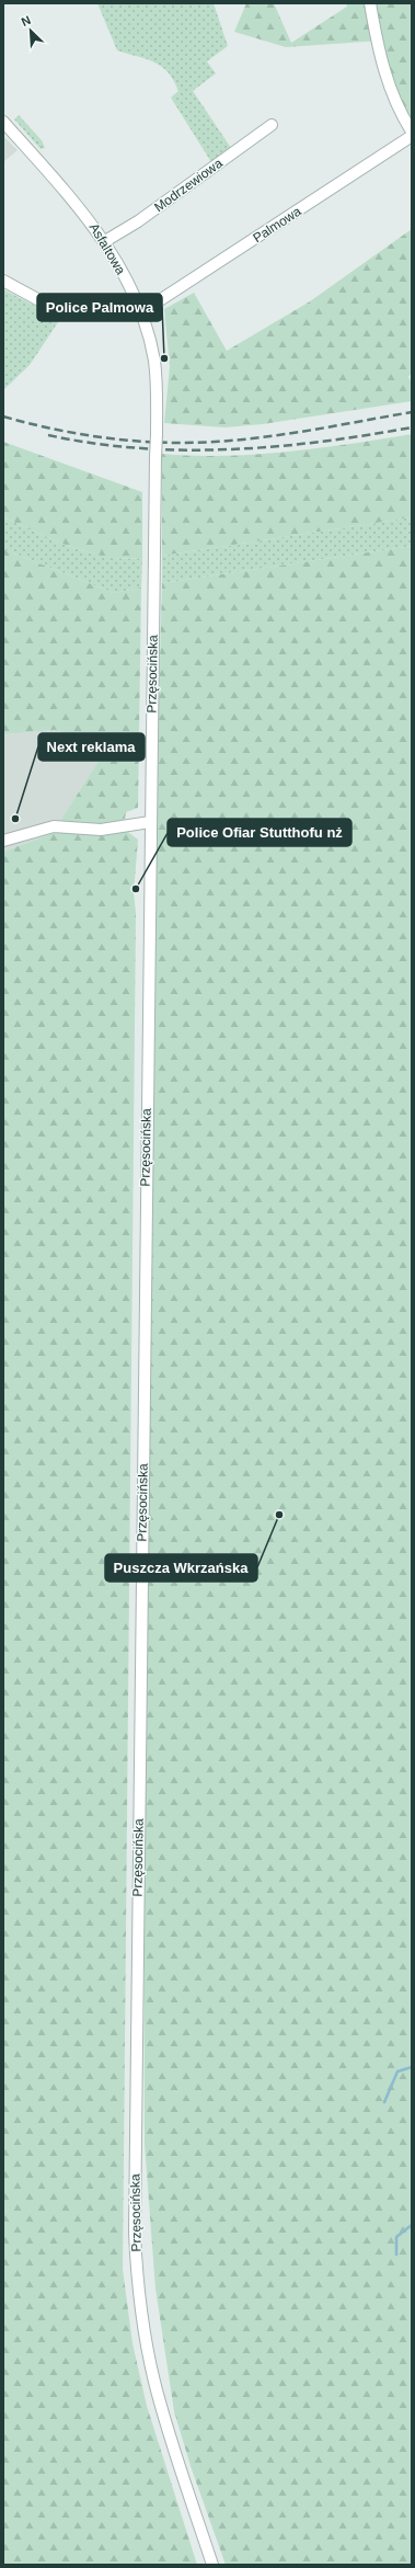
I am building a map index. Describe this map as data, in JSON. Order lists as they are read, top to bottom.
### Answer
{
  "streets": {
    "street": [
      "Modrzewiowa",
      "Palmowa",
      "Asfaltowa",
      "Przęsocińska"
    ]
  },
  "crossings": [
    ["Modrzewiowa", "Asfaltowa"],
    ["Palmowa", "Asfaltowa"],
    ["Asfaltowa", "Przęsocińska"]
  ],
  "places": [
    "Police Palmowa",
    "Next reklama",
    "Police Ofiar Stutthofu nż",
    "Puszcza Wkrzańska"
  ],
  "north": "top left"
}
